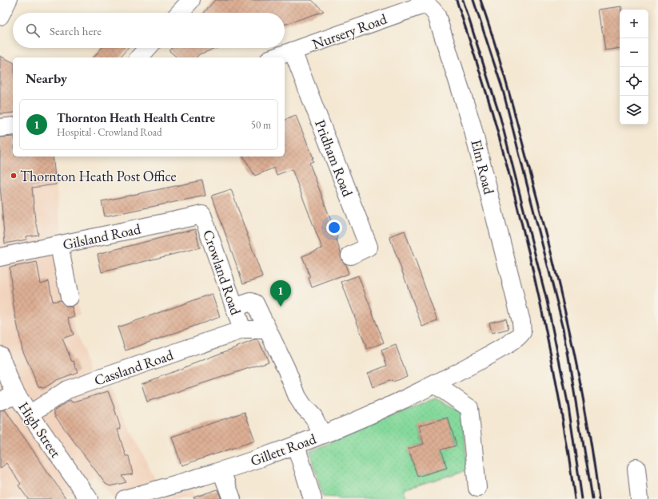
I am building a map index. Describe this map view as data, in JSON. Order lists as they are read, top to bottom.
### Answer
{
  "streets": {
    "street": [
      "Nursery Road",
      "Pridham Road",
      "Elm Road",
      "Gilsland Road",
      "Crowland Road",
      "Cassland Road",
      "High Street",
      "Gillett Road"
    ]
  },
  "crossings": [
    ["Nursery Road", "Pridham Road"],
    ["Nursery Road", "Elm Road"],
    ["Elm Road", "Gillett Road"],
    ["Gilsland Road", "Crowland Road"],
    ["Crowland Road", "Cassland Road"],
    ["Cassland Road", "High Street"]
  ],
  "places": ["Thornton Heath Post Office"],
  "page": {
    "map_buttons": ["+", "−"],
    "search": "Search here",
    "heading": "Nearby",
    "list": [
      {
        "mark": "1",
        "name": "Thornton Heath Health Centre",
        "note": "Hospital · Crowland Road",
        "value": "50 m"
      }
    ],
    "pins": "1"
  }
}
